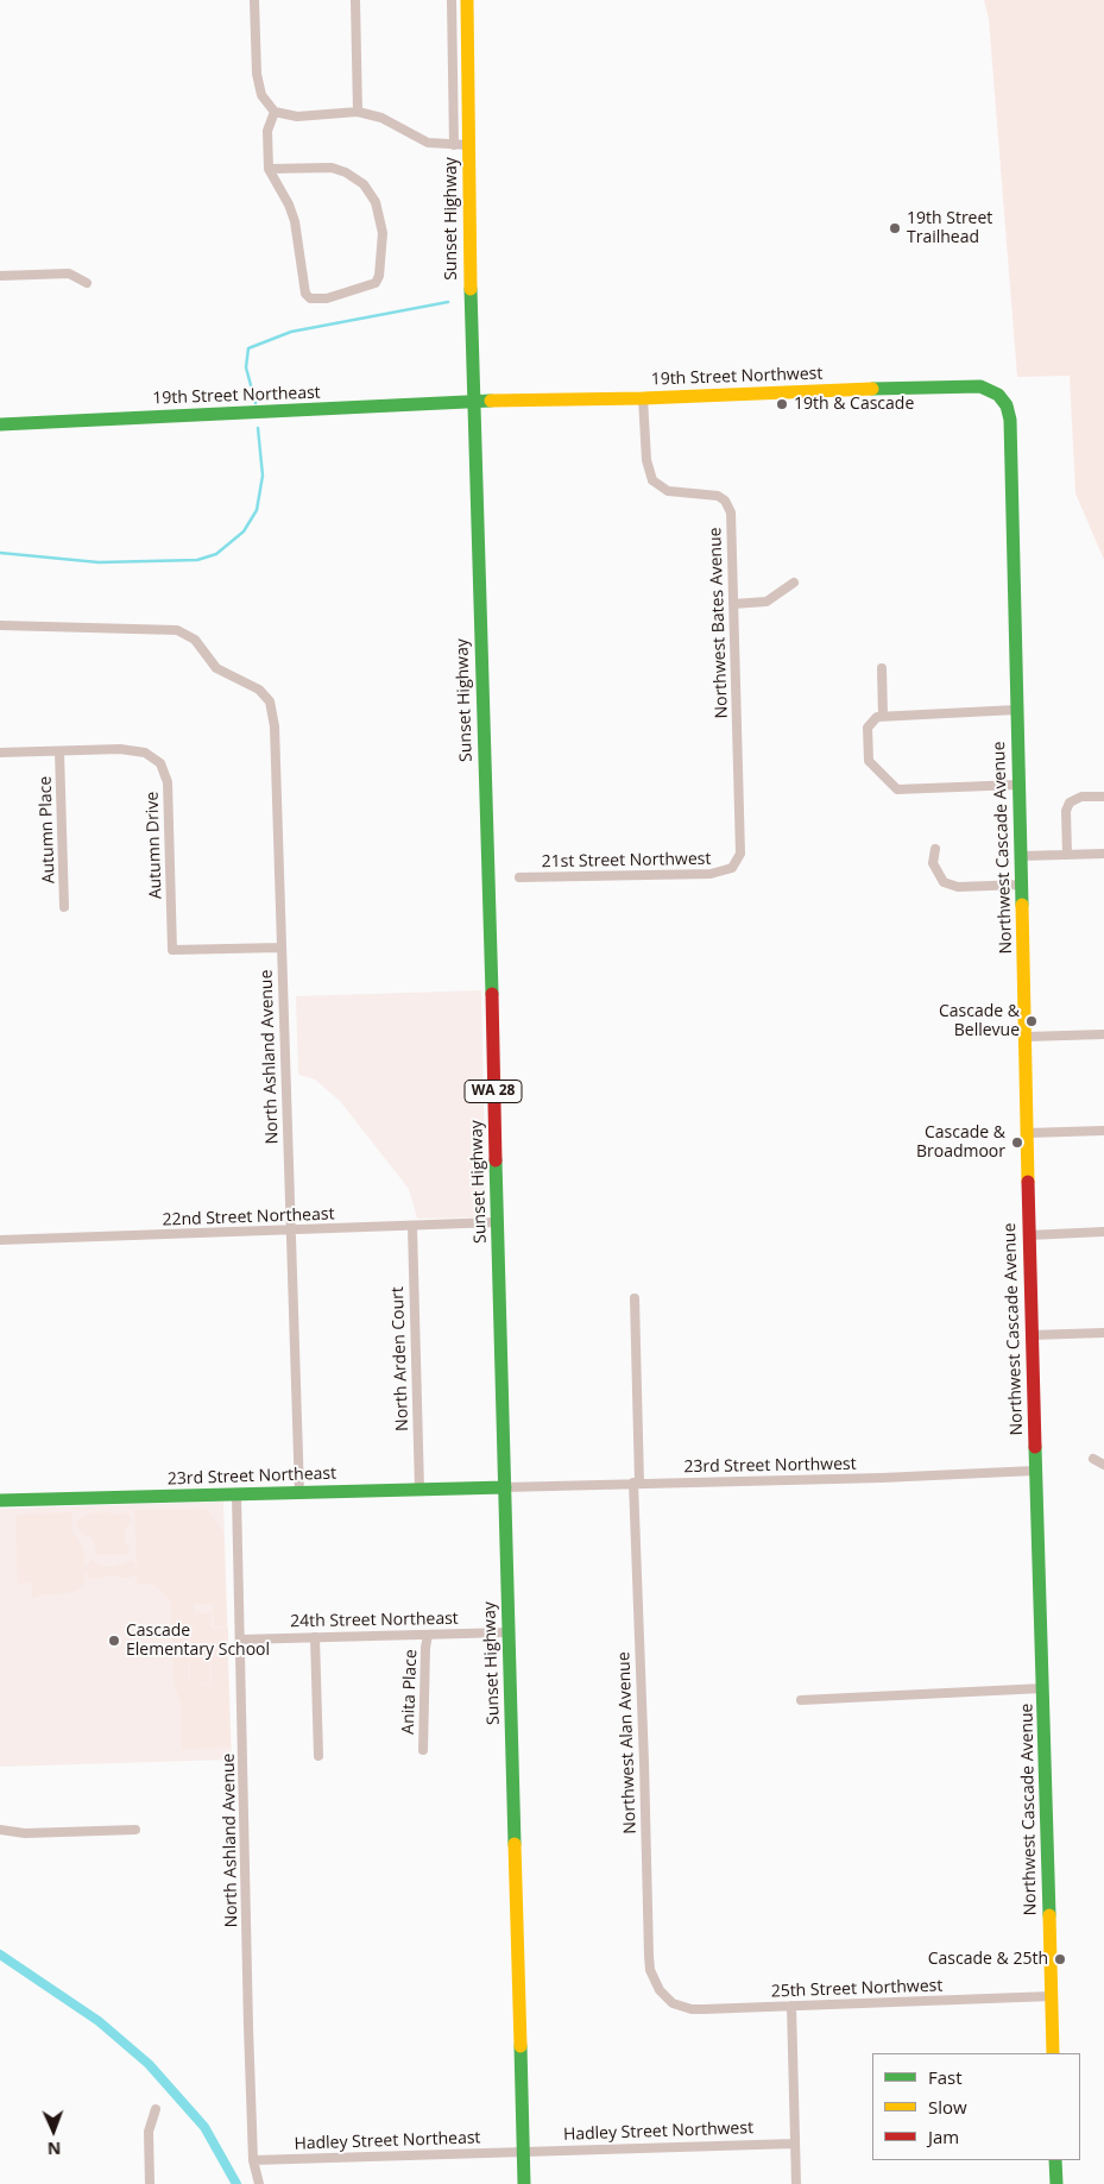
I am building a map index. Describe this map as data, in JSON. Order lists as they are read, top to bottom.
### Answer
{
  "streets": {
    "main road": [
      "Sunset Highway",
      "19th Street Northwest",
      "19th Street Northeast",
      "Northwest Cascade Avenue",
      "WA 28",
      "23rd Street Northeast"
    ],
    "street": [
      "Northwest Bates Avenue",
      "Autumn Place",
      "Autumn Drive",
      "21st Street Northwest",
      "North Ashland Avenue",
      "22nd Street Northeast",
      "North Arden Court",
      "23rd Street Northwest",
      "24th Street Northeast",
      "Anita Place",
      "Northwest Alan Avenue",
      "25th Street Northwest",
      "Hadley Street Northwest",
      "Hadley Street Northeast"
    ]
  },
  "crossings": [
    ["Sunset Highway", "19th Street Northwest"],
    ["Sunset Highway", "19th Street Northeast"],
    ["Sunset Highway", "22nd Street Northeast"],
    ["Sunset Highway", "23rd Street Northwest"],
    ["Sunset Highway", "23rd Street Northeast"],
    ["Sunset Highway", "24th Street Northeast"],
    ["Sunset Highway", "Hadley Street Northwest"],
    ["Sunset Highway", "Hadley Street Northeast"],
    ["19th Street Northwest", "19th Street Northeast"],
    ["19th Street Northwest", "Northwest Bates Avenue"],
    ["19th Street Northwest", "Northwest Cascade Avenue"],
    ["Northwest Bates Avenue", "21st Street Northwest"],
    ["Autumn Place", "Autumn Drive"],
    ["Autumn Drive", "North Ashland Avenue"],
    ["Northwest Cascade Avenue", "23rd Street Northwest"],
    ["Northwest Cascade Avenue", "25th Street Northwest"],
    ["North Ashland Avenue", "22nd Street Northeast"],
    ["North Ashland Avenue", "23rd Street Northeast"],
    ["North Ashland Avenue", "24th Street Northeast"],
    ["North Ashland Avenue", "Hadley Street Northeast"],
    ["22nd Street Northeast", "North Arden Court"],
    ["North Arden Court", "23rd Street Northeast"],
    ["23rd Street Northwest", "23rd Street Northeast"],
    ["23rd Street Northwest", "Northwest Alan Avenue"],
    ["24th Street Northeast", "Anita Place"],
    ["Northwest Alan Avenue", "25th Street Northwest"],
    ["Hadley Street Northwest", "Hadley Street Northeast"]
  ],
  "places": [
    "19th Street Trailhead",
    "19th & Cascade",
    "Cascade & Bellevue",
    "Cascade & Broadmoor",
    "Cascade Elementary School",
    "Cascade & 25th"
  ],
  "legend": ["Fast", "Slow", "Jam"],
  "north": "bottom"
}
